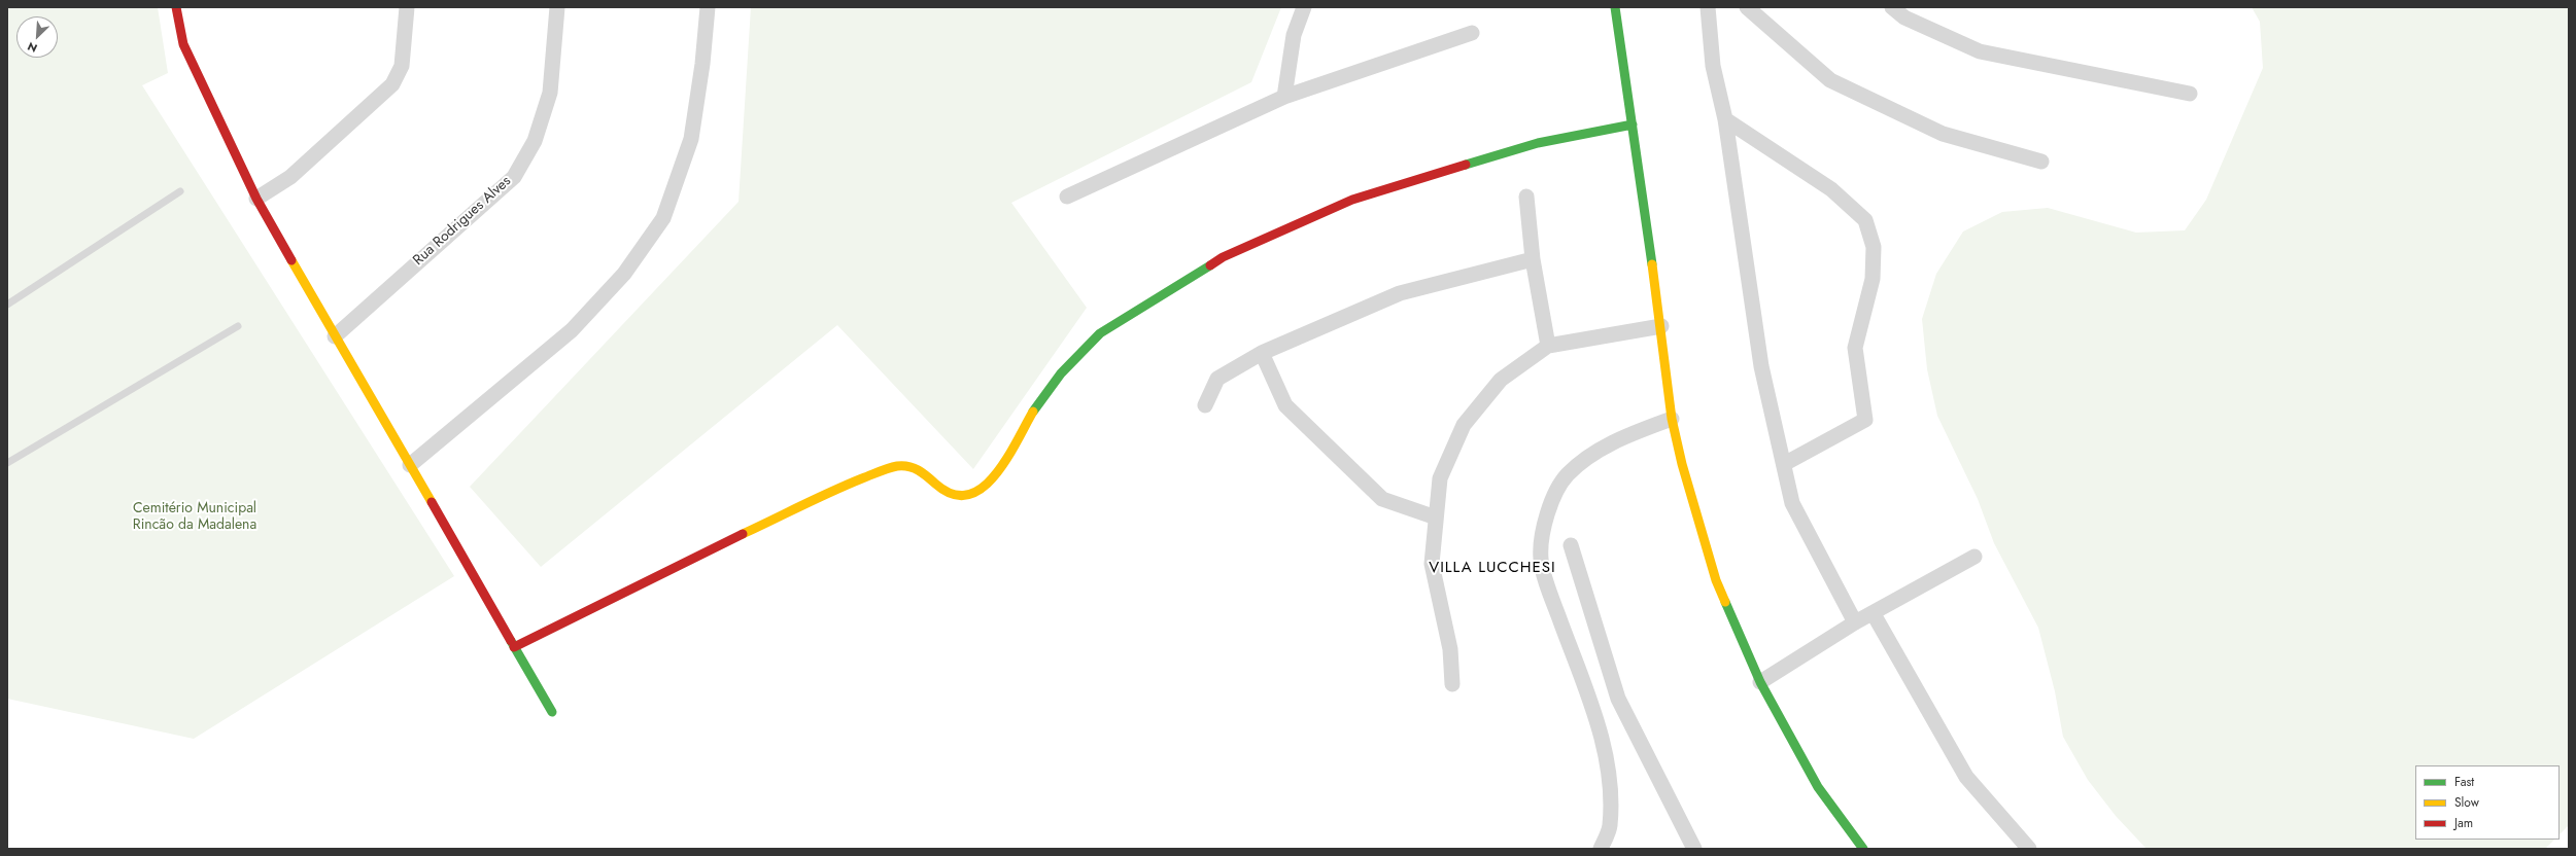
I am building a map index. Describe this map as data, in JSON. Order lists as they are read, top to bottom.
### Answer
{
  "streets": {
    "street": ["Rua Rodrigues Alves"]
  },
  "districts": ["VILLA LUCCHESI"],
  "parks": ["Cemitério Municipal Rincão da Madalena"],
  "legend": ["Fast", "Slow", "Jam"],
  "north": "bottom left"
}
